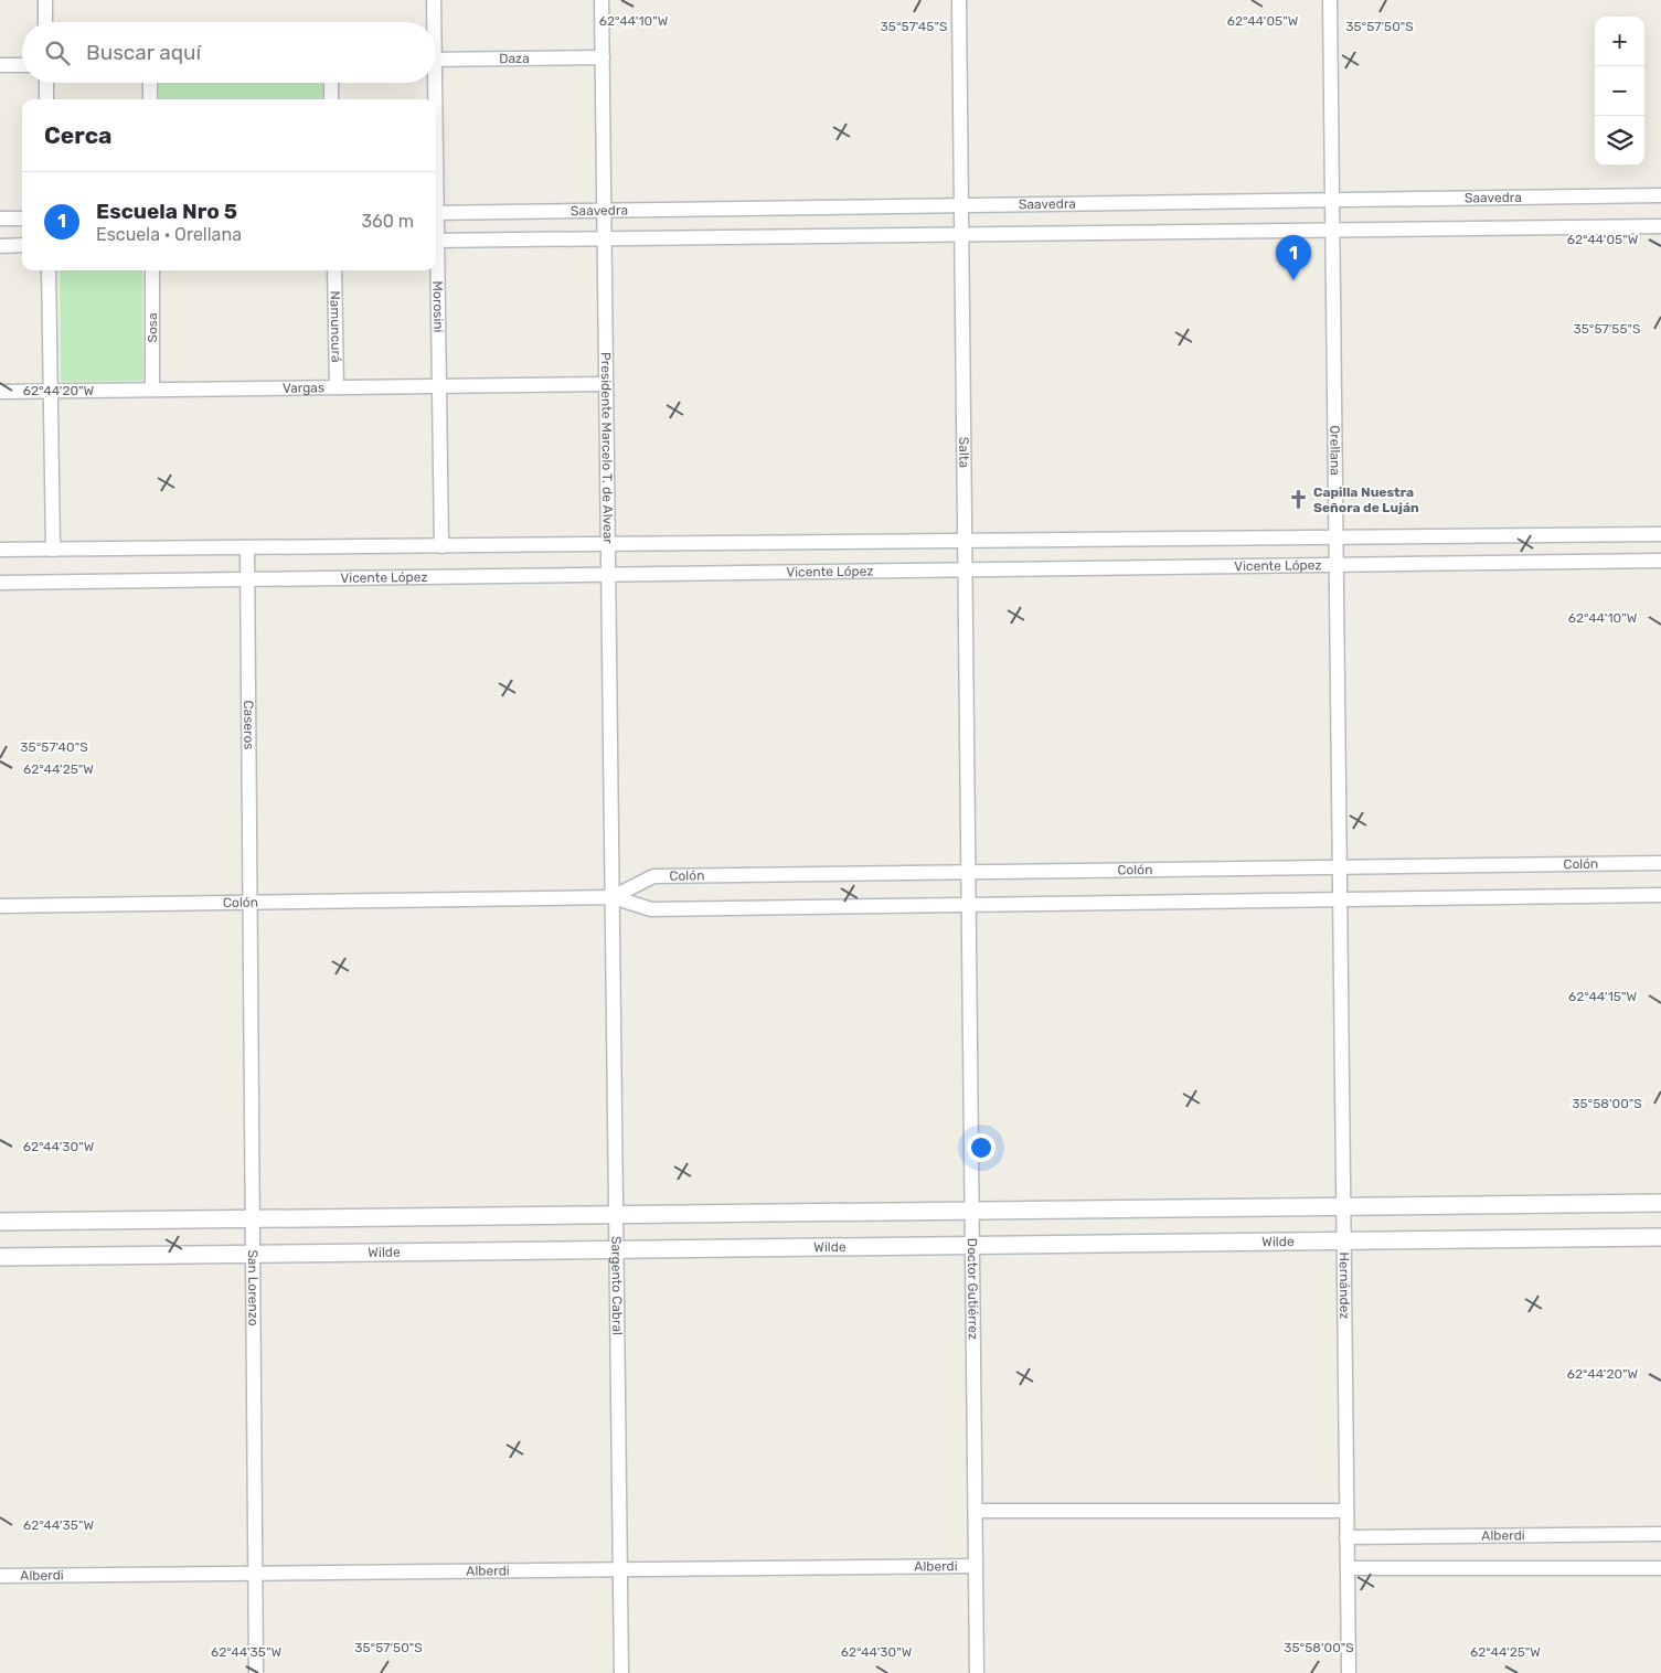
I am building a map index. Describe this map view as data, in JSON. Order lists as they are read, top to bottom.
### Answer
{
  "streets": {
    "street": [
      "Daza",
      "Saavedra",
      "Morosini",
      "Namuncurá",
      "Sosa",
      "Vargas",
      "Presidente Marcelo T. de Alvear",
      "Orellana",
      "Salta",
      "Vicente López",
      "Caseros",
      "Colón",
      "Wilde",
      "Sargento Cabral",
      "Hernández",
      "San Lorenzo",
      "Doctor Gutiérrez",
      "Alberdi"
    ]
  },
  "crossings": [
    ["Daza", "Presidente Marcelo T. de Alvear"],
    ["Saavedra", "Presidente Marcelo T. de Alvear"],
    ["Saavedra", "Orellana"],
    ["Saavedra", "Salta"],
    ["Morosini", "Vargas"],
    ["Morosini", "Vicente López"],
    ["Namuncurá", "Vargas"],
    ["Sosa", "Vargas"],
    ["Vargas", "Presidente Marcelo T. de Alvear"],
    ["Presidente Marcelo T. de Alvear", "Vicente López"],
    ["Presidente Marcelo T. de Alvear", "Colón"],
    ["Presidente Marcelo T. de Alvear", "Sargento Cabral"],
    ["Orellana", "Vicente López"],
    ["Orellana", "Colón"],
    ["Orellana", "Hernández"],
    ["Salta", "Vicente López"],
    ["Salta", "Colón"],
    ["Salta", "Doctor Gutiérrez"],
    ["Vicente López", "Caseros"],
    ["Caseros", "Colón"],
    ["Caseros", "San Lorenzo"],
    ["Colón", "Sargento Cabral"],
    ["Colón", "Hernández"],
    ["Colón", "San Lorenzo"],
    ["Colón", "Doctor Gutiérrez"],
    ["Wilde", "Sargento Cabral"],
    ["Wilde", "Hernández"],
    ["Wilde", "San Lorenzo"],
    ["Wilde", "Doctor Gutiérrez"],
    ["Sargento Cabral", "Alberdi"],
    ["Hernández", "Alberdi"],
    ["San Lorenzo", "Alberdi"],
    ["Doctor Gutiérrez", "Alberdi"]
  ],
  "places": {
    "church": ["Capilla Nuestra Señora de Luján"]
  },
  "page": {
    "map_buttons": ["+", "−"],
    "search": "Buscar aquí",
    "heading": "Cerca",
    "list": [
      {
        "mark": "1",
        "name": "Escuela Nro 5",
        "note": "Escuela · Orellana",
        "value": "360 m"
      }
    ],
    "pins": "1"
  },
  "coordinates": [
    "62°44'05\"W",
    "62°44'10\"W",
    "35°57'45\"S",
    "35°57'50\"S",
    "35°57'55\"S",
    "62°44'20\"W",
    "35°57'40\"S",
    "62°44'25\"W",
    "62°44'15\"W",
    "35°58'00\"S",
    "62°44'30\"W",
    "62°44'35\"W"
  ]
}
